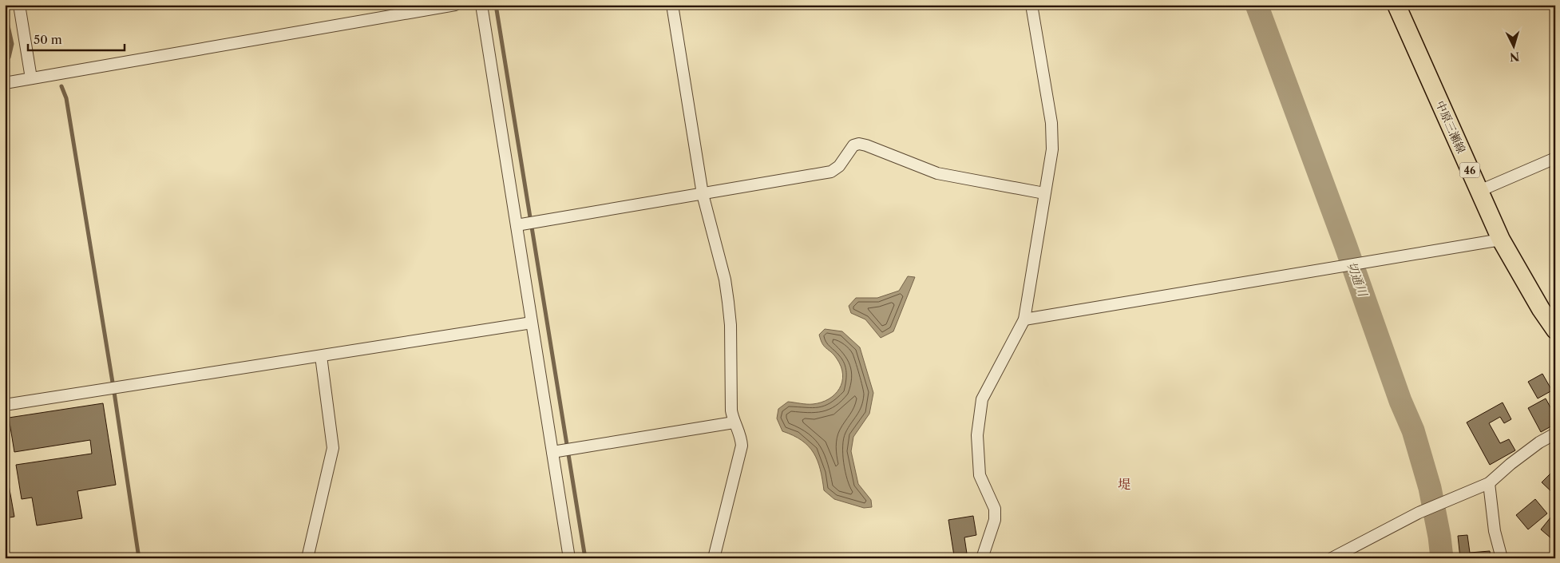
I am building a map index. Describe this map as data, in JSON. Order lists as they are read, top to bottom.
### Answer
{
  "streets": {
    "main road": ["中原三瀬線", "46"]
  },
  "districts": ["堤"],
  "water": ["切通川"],
  "scale_bar": "50 m",
  "north": "bottom"
}
